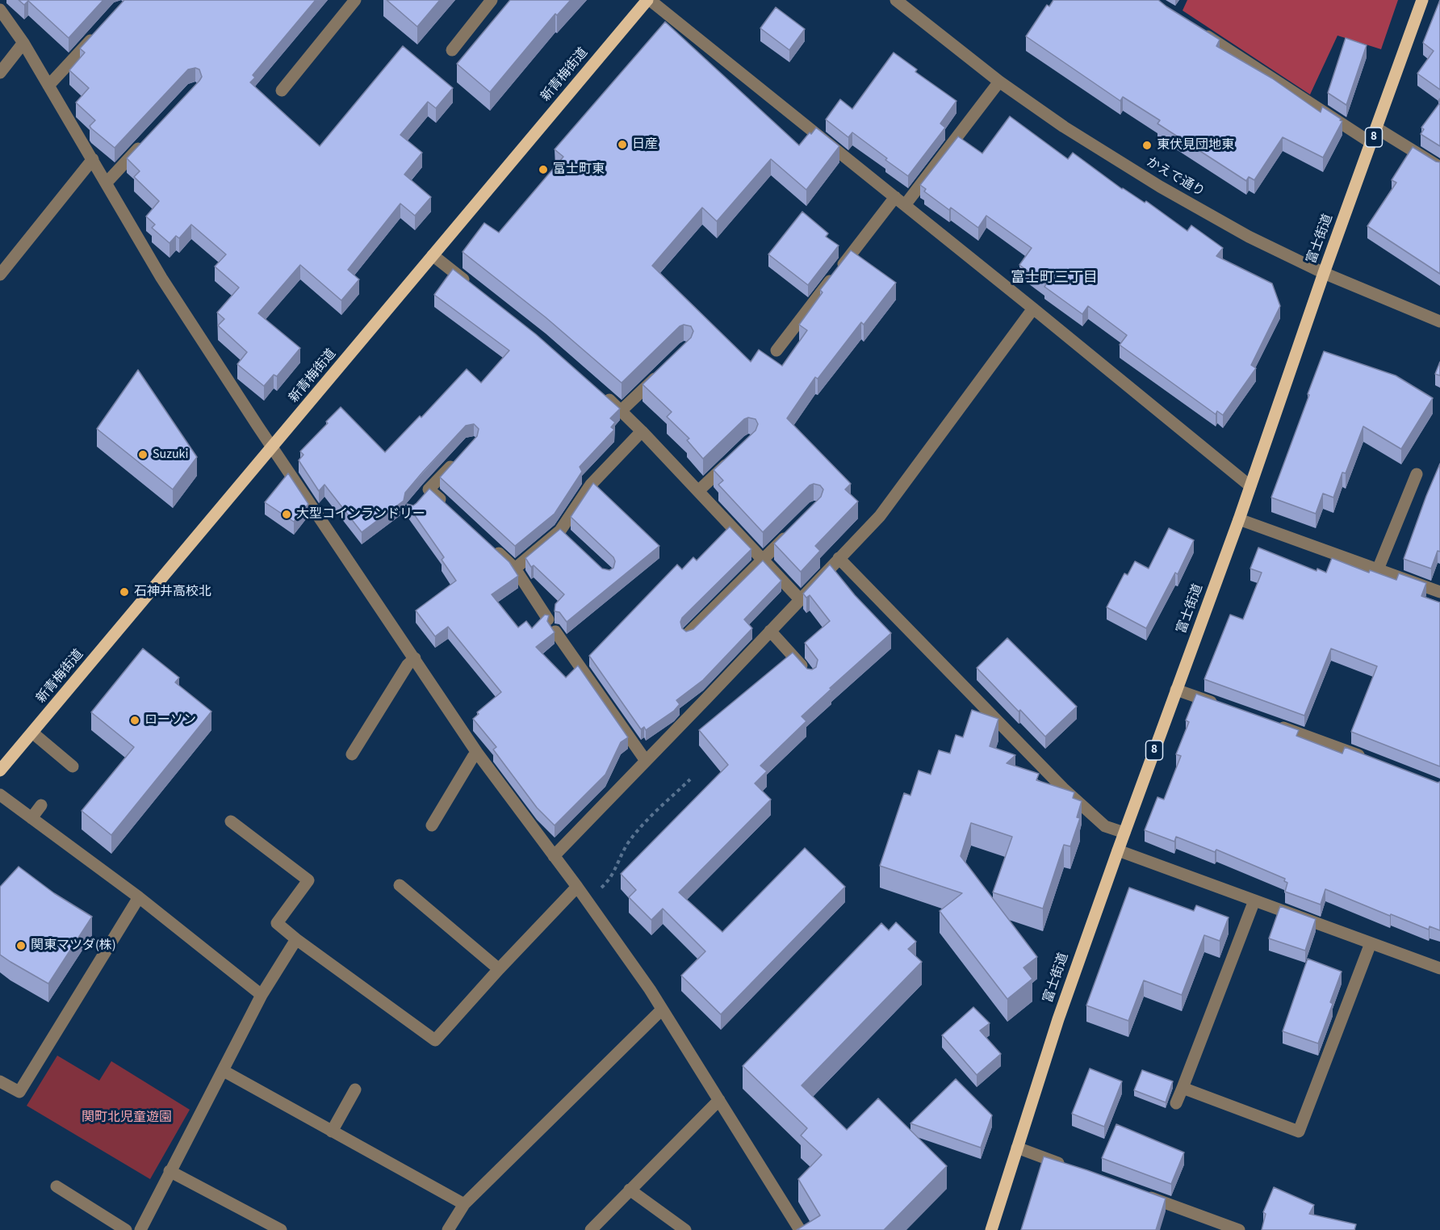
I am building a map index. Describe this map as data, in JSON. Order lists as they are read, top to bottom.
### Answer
{
  "streets": {
    "main road": ["新青梅街道", "8", "富士街道"],
    "street": ["かえで通り"]
  },
  "crossings": [
    ["かえで通り", "富士街道"]
  ],
  "districts": ["富士町三丁目"],
  "parks": ["関町北児童遊園"],
  "places": [
    "日産",
    "東伏見団地東",
    "富士町東",
    "Suzuki",
    "大型コインランドリー",
    "石神井高校北",
    "ローソン",
    "関東マツダ(株)"
  ]
}
